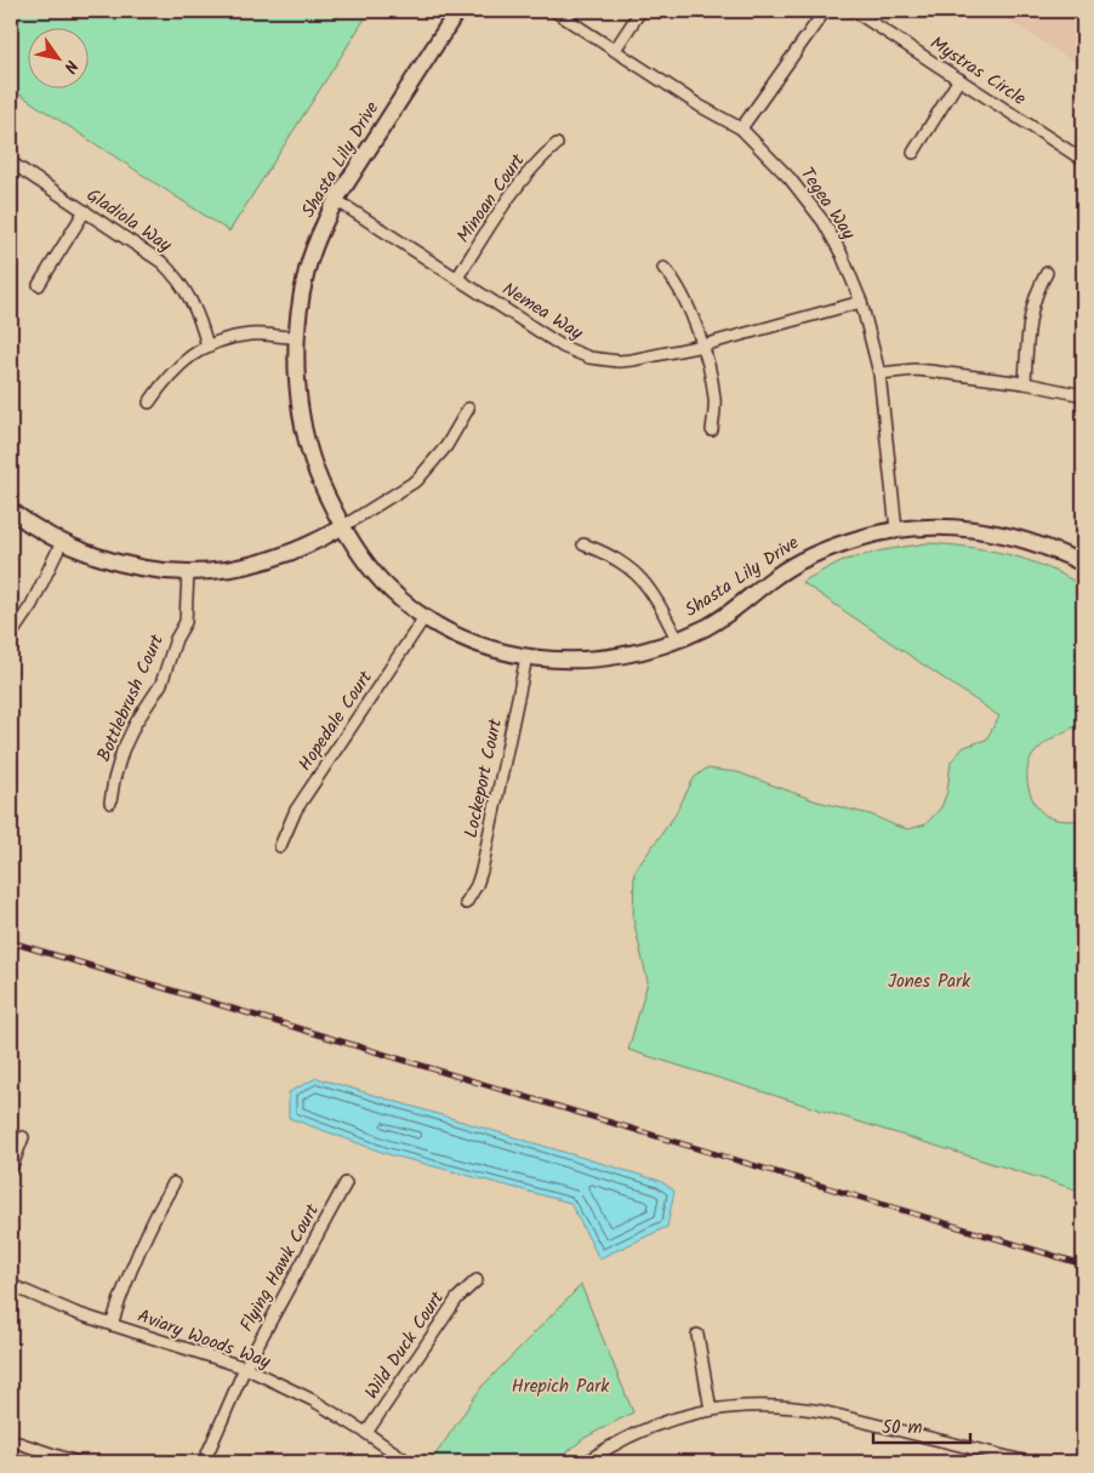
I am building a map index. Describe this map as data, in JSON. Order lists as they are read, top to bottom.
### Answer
{
  "streets": {
    "street": [
      "Mystras Circle",
      "Shasta Lily Drive",
      "Minoan Court",
      "Tegea Way",
      "Gladiola Way",
      "Nemea Way",
      "Bottlebrush Court",
      "Hopedale Court",
      "Lockeport Court",
      "Flying Hawk Court",
      "Aviary Woods Way",
      "Wild Duck Court"
    ]
  },
  "crossings": [
    ["Shasta Lily Drive", "Tegea Way"],
    ["Shasta Lily Drive", "Nemea Way"],
    ["Shasta Lily Drive", "Hopedale Court"],
    ["Shasta Lily Drive", "Lockeport Court"],
    ["Minoan Court", "Nemea Way"],
    ["Tegea Way", "Nemea Way"],
    ["Flying Hawk Court", "Aviary Woods Way"],
    ["Aviary Woods Way", "Wild Duck Court"]
  ],
  "parks": ["Jones Park", "Hrepich Park"],
  "scale_bar": "50 m",
  "north": "bottom right"
}
